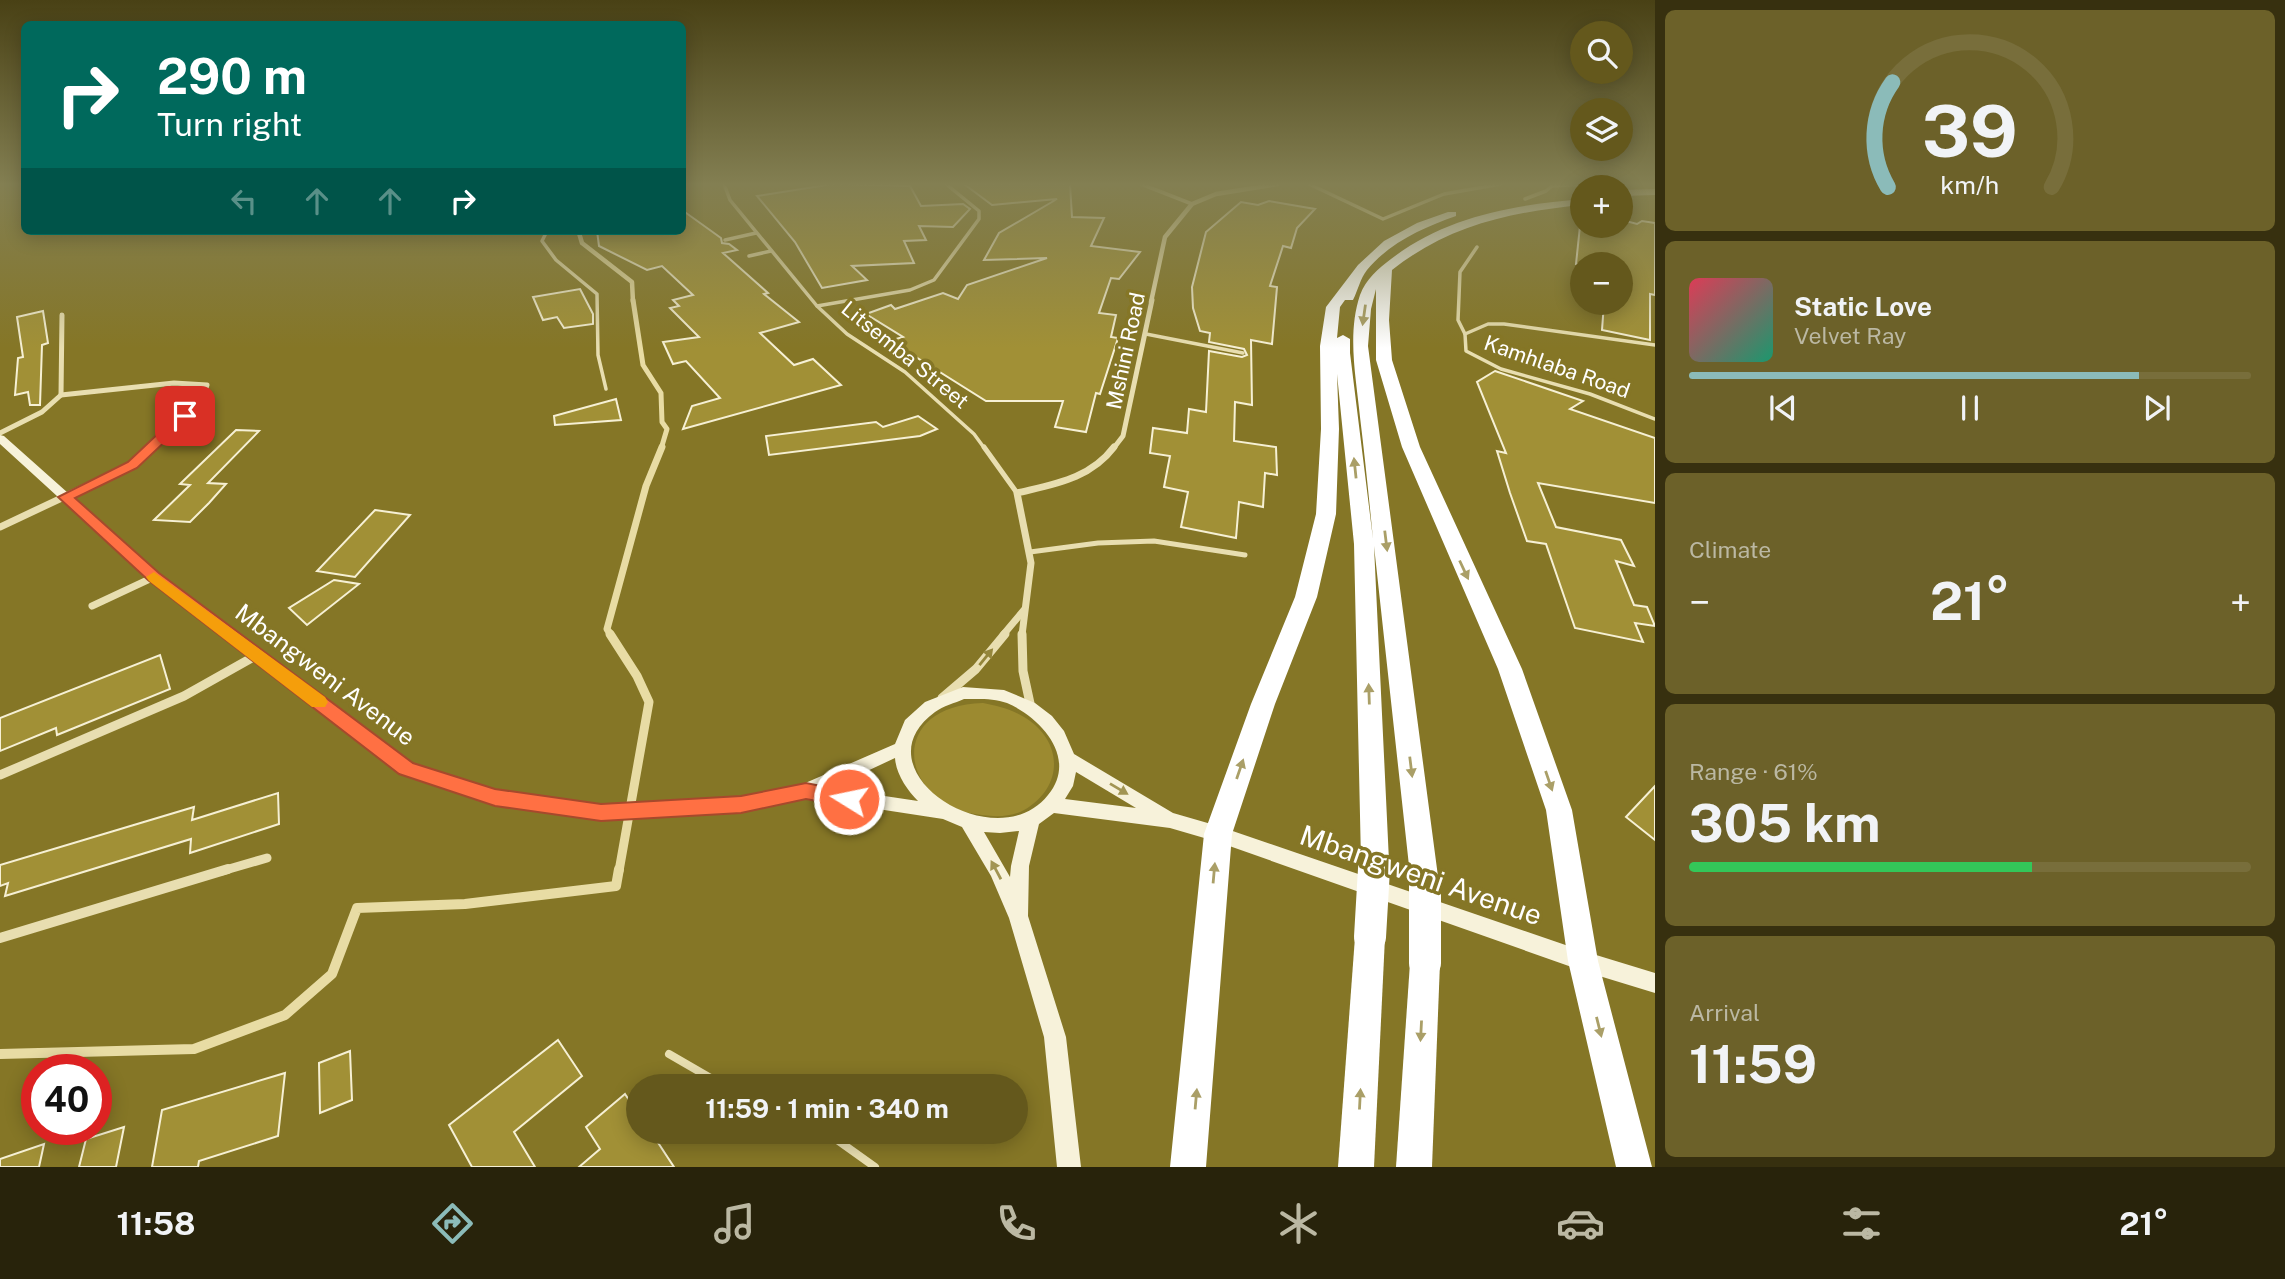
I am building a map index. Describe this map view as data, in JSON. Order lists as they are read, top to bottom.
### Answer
{
  "streets": {
    "street": ["Mshini Road", "Litsemba Street", "Mbangweni Avenue"],
    "lane": ["Kamhlaba Road"]
  },
  "crossings": [
    ["Mshini Road", "Litsemba Street"],
    ["Litsemba Street", "Mbangweni Avenue"]
  ],
  "page": {
    "map_buttons": ["+", "−"],
    "turn": ["290 m", "Turn right"],
    "song": ["Static Love", "Velvet Ray"],
    "tile": [
      "Climate",
      ["Range · 61%", "305 km"],
      ["Arrival", "11:59"]
    ],
    "heat": ["−", "21°", "+"],
    "limit": "40",
    "trip": "11:59 · 1 min · 340 m",
    "tabs": ["11:58", "21°"],
    "gauge": ["39", "km/h"]
  }
}
